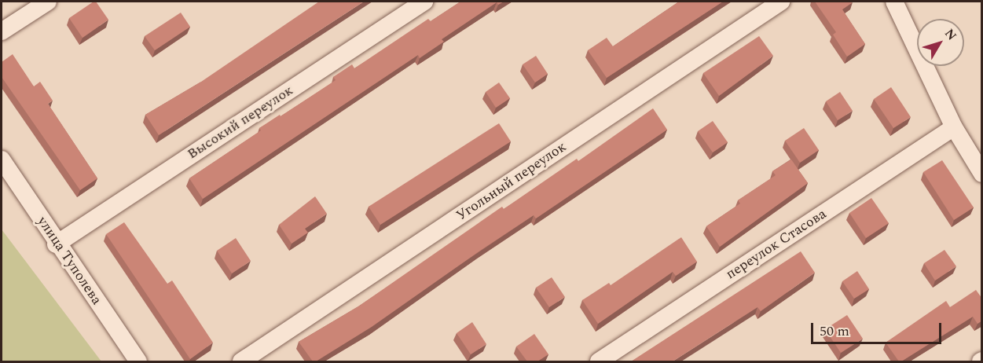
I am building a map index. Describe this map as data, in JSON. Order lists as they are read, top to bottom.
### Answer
{
  "streets": {
    "street": [
      "Высокий переулок",
      "Угольный переулок",
      "переулок Стасова",
      "улица Туполева"
    ]
  },
  "crossings": [
    ["Высокий переулок", "улица Туполева"]
  ],
  "scale_bar": "50 m",
  "north": "top right"
}
